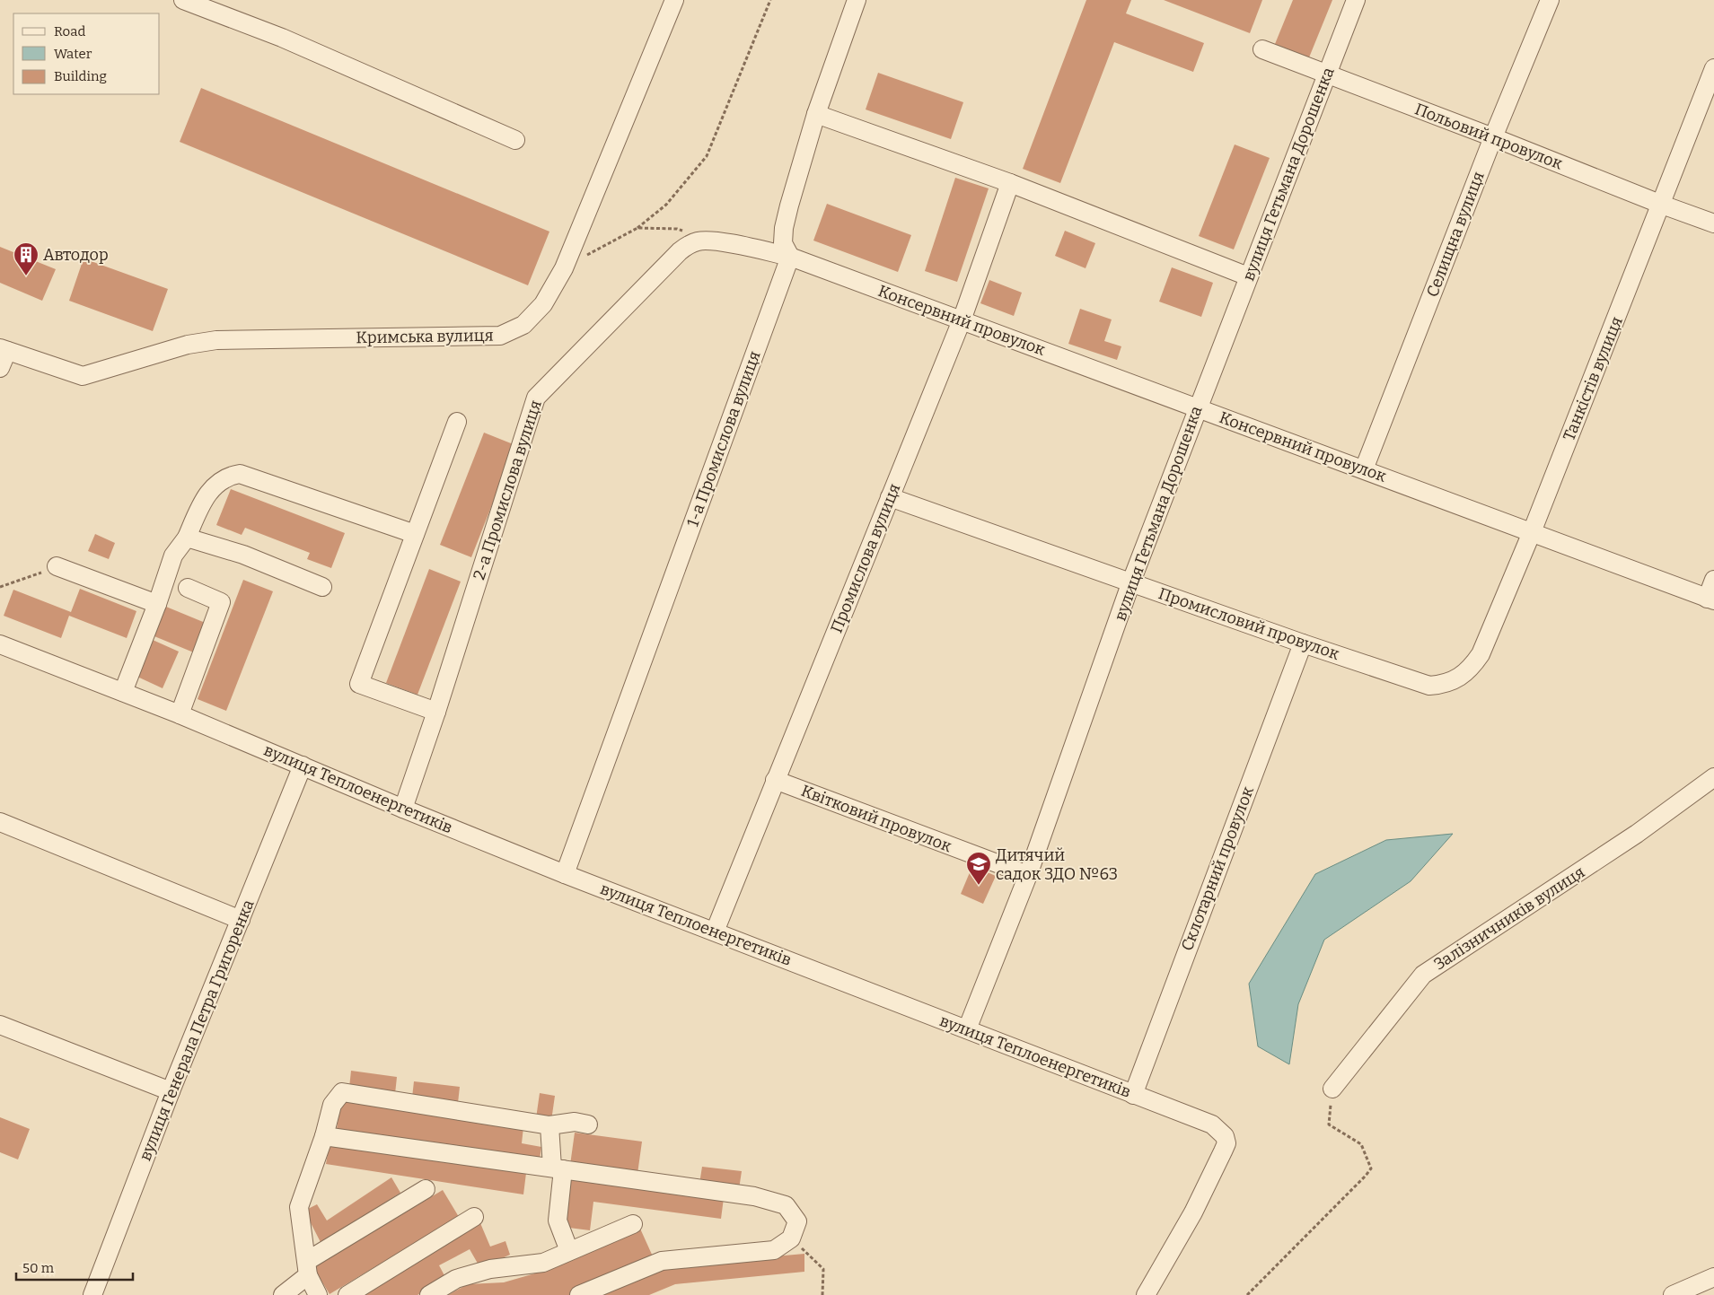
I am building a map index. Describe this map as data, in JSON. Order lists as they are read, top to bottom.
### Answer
{
  "streets": {
    "street": [
      "Польовий провулок",
      "вулиця Гетьмана Дорошенка",
      "Селищна вулиця",
      "Консервний провулок",
      "Кримська вулиця",
      "Танкістів вулиця",
      "1-а Промислова вулиця",
      "2-а Промислова вулиця",
      "Промислова вулиця",
      "Промисловий провулок",
      "вулиця Теплоенергетиків",
      "Квітковий провулок",
      "Склотарний провулок",
      "Залізничників вулиця",
      "вулиця Генерала Петра Григоренка"
    ]
  },
  "crossings": [
    ["Польовий провулок", "вулиця Гетьмана Дорошенка"],
    ["Польовий провулок", "Селищна вулиця"],
    ["Польовий провулок", "Танкістів вулиця"],
    ["вулиця Гетьмана Дорошенка", "Консервний провулок"],
    ["вулиця Гетьмана Дорошенка", "Промисловий провулок"],
    ["вулиця Гетьмана Дорошенка", "вулиця Теплоенергетиків"],
    ["вулиця Гетьмана Дорошенка", "Квітковий провулок"],
    ["Селищна вулиця", "Консервний провулок"],
    ["Консервний провулок", "Танкістів вулиця"],
    ["Консервний провулок", "1-а Промислова вулиця"],
    ["Консервний провулок", "2-а Промислова вулиця"],
    ["Консервний провулок", "Промислова вулиця"],
    ["Танкістів вулиця", "Промисловий провулок"],
    ["1-а Промислова вулиця", "2-а Промислова вулиця"],
    ["1-а Промислова вулиця", "вулиця Теплоенергетиків"],
    ["2-а Промислова вулиця", "вулиця Теплоенергетиків"],
    ["Промислова вулиця", "Промисловий провулок"],
    ["Промислова вулиця", "вулиця Теплоенергетиків"],
    ["Промислова вулиця", "Квітковий провулок"],
    ["Промисловий провулок", "Склотарний провулок"],
    ["вулиця Теплоенергетиків", "Склотарний провулок"],
    ["вулиця Теплоенергетиків", "вулиця Генерала Петра Григоренка"]
  ],
  "places": {
    "building": ["Автодор"],
    "school or university": ["Дитячий садок ЗДО №63"]
  },
  "legend": ["Road", "Water", "Building"],
  "scale_bar": "50 m"
}
